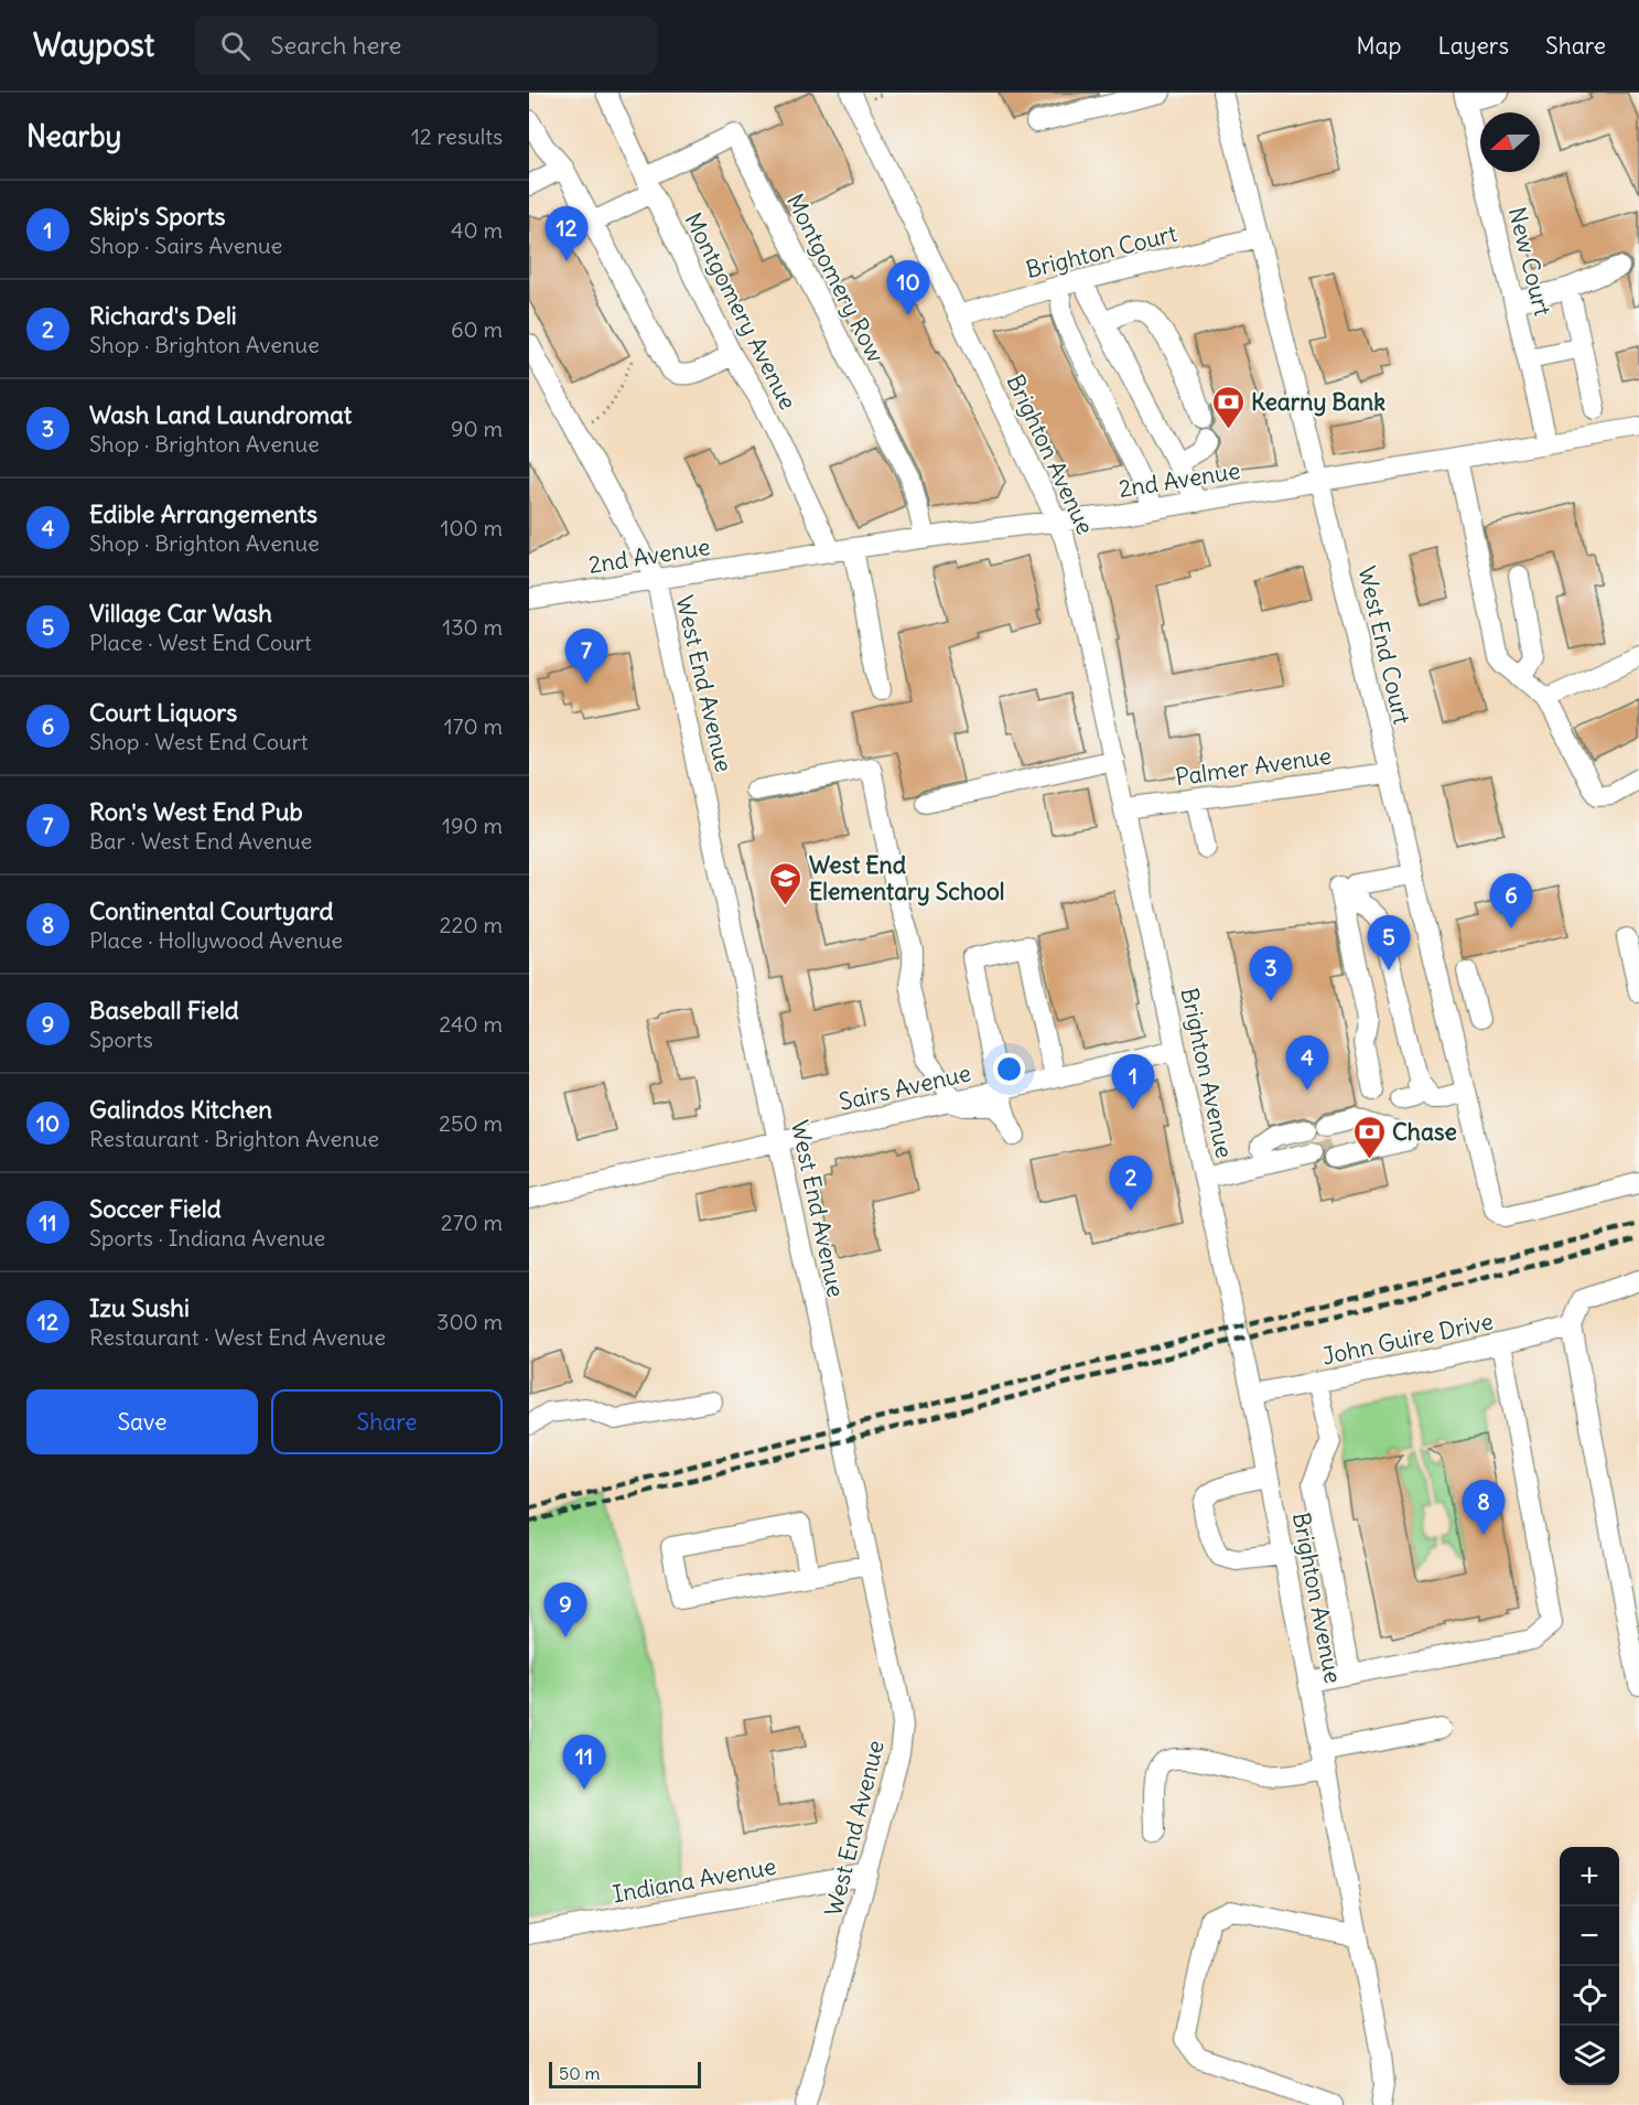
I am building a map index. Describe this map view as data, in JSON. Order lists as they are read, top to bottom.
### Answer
{
  "streets": {
    "street": [
      "Brighton Court",
      "New Court",
      "Montgomery Row",
      "Montgomery Avenue",
      "Brighton Avenue",
      "2nd Avenue",
      "West End Court",
      "West End Avenue",
      "Palmer Avenue",
      "Sairs Avenue",
      "John Guire Drive",
      "Indiana Avenue"
    ]
  },
  "crossings": [
    ["Brighton Court", "Brighton Avenue"],
    ["Brighton Court", "West End Court"],
    ["New Court", "2nd Avenue"],
    ["Montgomery Row", "Montgomery Avenue"],
    ["Montgomery Row", "2nd Avenue"],
    ["Montgomery Avenue", "2nd Avenue"],
    ["Brighton Avenue", "2nd Avenue"],
    ["Brighton Avenue", "Palmer Avenue"],
    ["Brighton Avenue", "Sairs Avenue"],
    ["Brighton Avenue", "John Guire Drive"],
    ["2nd Avenue", "West End Court"],
    ["2nd Avenue", "West End Avenue"],
    ["West End Court", "Palmer Avenue"],
    ["West End Avenue", "Sairs Avenue"],
    ["West End Avenue", "Indiana Avenue"]
  ],
  "places": {
    "bank": ["Kearny Bank", "Chase"],
    "school or university": ["West End Elementary School"]
  },
  "scale_bar": "50 m",
  "north": "left",
  "page": {
    "header": "Waypost",
    "search": "Search here",
    "nav": ["Map", "Layers", "Share"],
    "heading": ["Nearby", "12 results"],
    "list": [
      {
        "mark": "1",
        "name": "Skip's Sports",
        "note": "Shop · Sairs Avenue",
        "value": "40 m"
      },
      {
        "mark": "2",
        "name": "Richard's Deli",
        "note": "Shop · Brighton Avenue",
        "value": "60 m"
      },
      {
        "mark": "3",
        "name": "Wash Land Laundromat",
        "note": "Shop · Brighton Avenue",
        "value": "90 m"
      },
      {
        "mark": "4",
        "name": "Edible Arrangements",
        "note": "Shop · Brighton Avenue",
        "value": "100 m"
      },
      {
        "mark": "5",
        "name": "Village Car Wash",
        "note": "Place · West End Court",
        "value": "130 m"
      },
      {
        "mark": "6",
        "name": "Court Liquors",
        "note": "Shop · West End Court",
        "value": "170 m"
      },
      {
        "mark": "7",
        "name": "Ron's West End Pub",
        "note": "Bar · West End Avenue",
        "value": "190 m"
      },
      {
        "mark": "8",
        "name": "Continental Courtyard",
        "note": "Place · Hollywood Avenue",
        "value": "220 m"
      },
      {
        "mark": "9",
        "name": "Baseball Field",
        "note": "Sports",
        "value": "240 m"
      },
      {
        "mark": "10",
        "name": "Galindos Kitchen",
        "note": "Restaurant · Brighton Avenue",
        "value": "250 m"
      },
      {
        "mark": "11",
        "name": "Soccer Field",
        "note": "Sports · Indiana Avenue",
        "value": "270 m"
      },
      {
        "mark": "12",
        "name": "Izu Sushi",
        "note": "Restaurant · West End Avenue",
        "value": "300 m"
      }
    ],
    "pins": [
      "12",
      "10",
      "7",
      "6",
      "5",
      "3",
      "4",
      "1",
      "2",
      "8",
      "9",
      "11"
    ],
    "buttons": ["Save", "Share"],
    "map_buttons": ["+", "−"],
    "scale": "50 m"
  }
}
